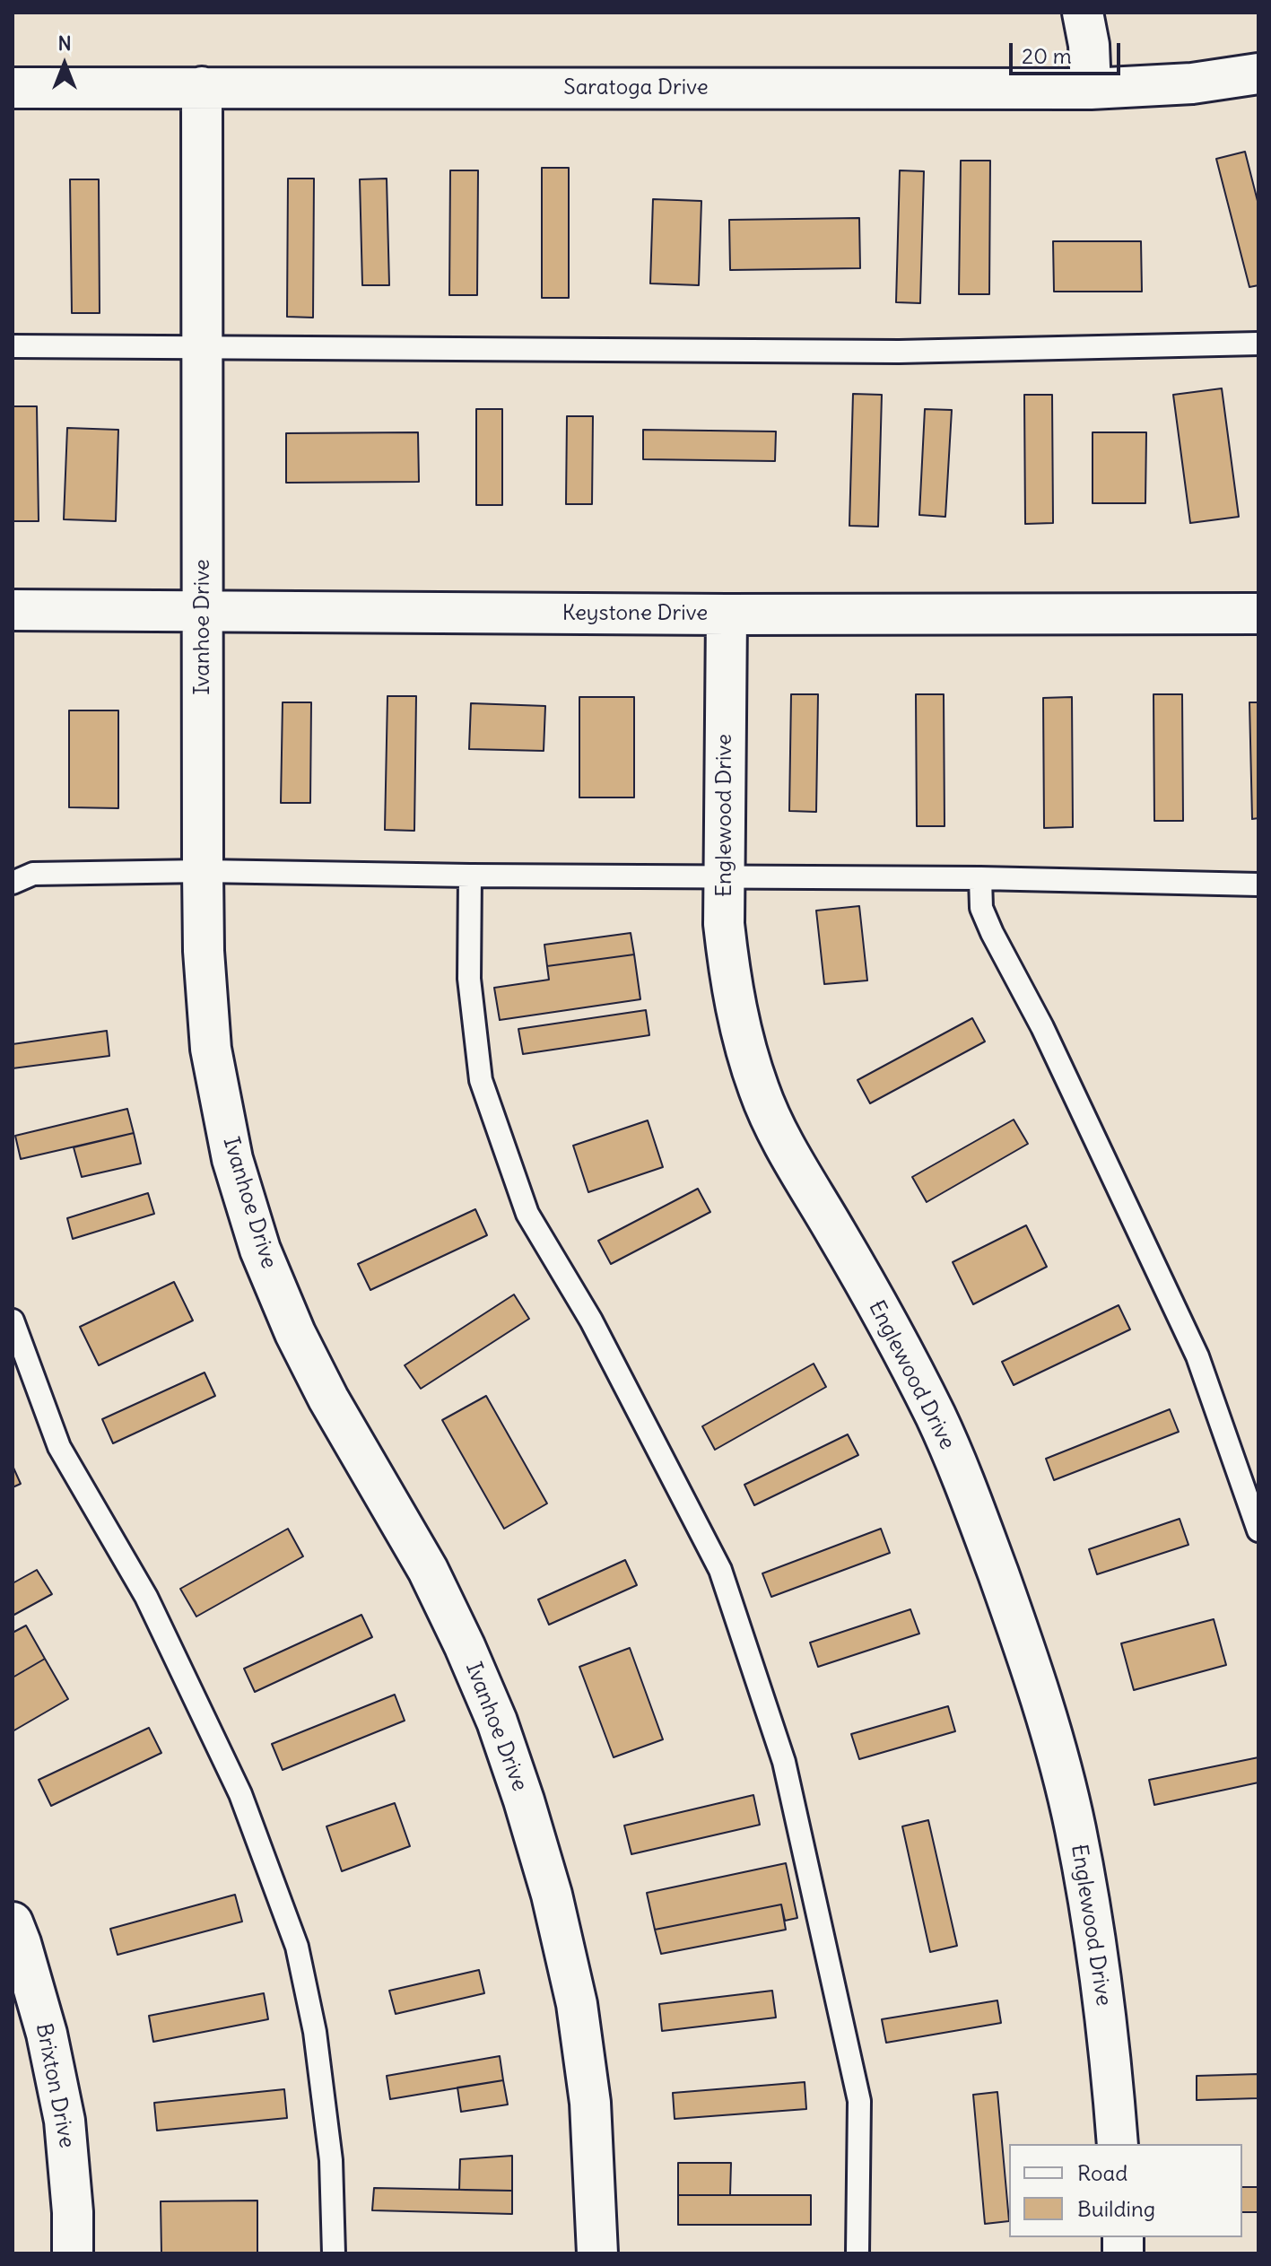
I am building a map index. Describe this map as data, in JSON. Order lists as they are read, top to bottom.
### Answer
{
  "streets": {
    "street": [
      "Saratoga Drive",
      "Keystone Drive",
      "Ivanhoe Drive",
      "Englewood Drive",
      "Brixton Drive"
    ]
  },
  "crossings": [
    ["Saratoga Drive", "Ivanhoe Drive"],
    ["Keystone Drive", "Ivanhoe Drive"],
    ["Keystone Drive", "Englewood Drive"]
  ],
  "legend": ["Road", "Building"],
  "scale_bar": "20 m",
  "north": "top"
}
